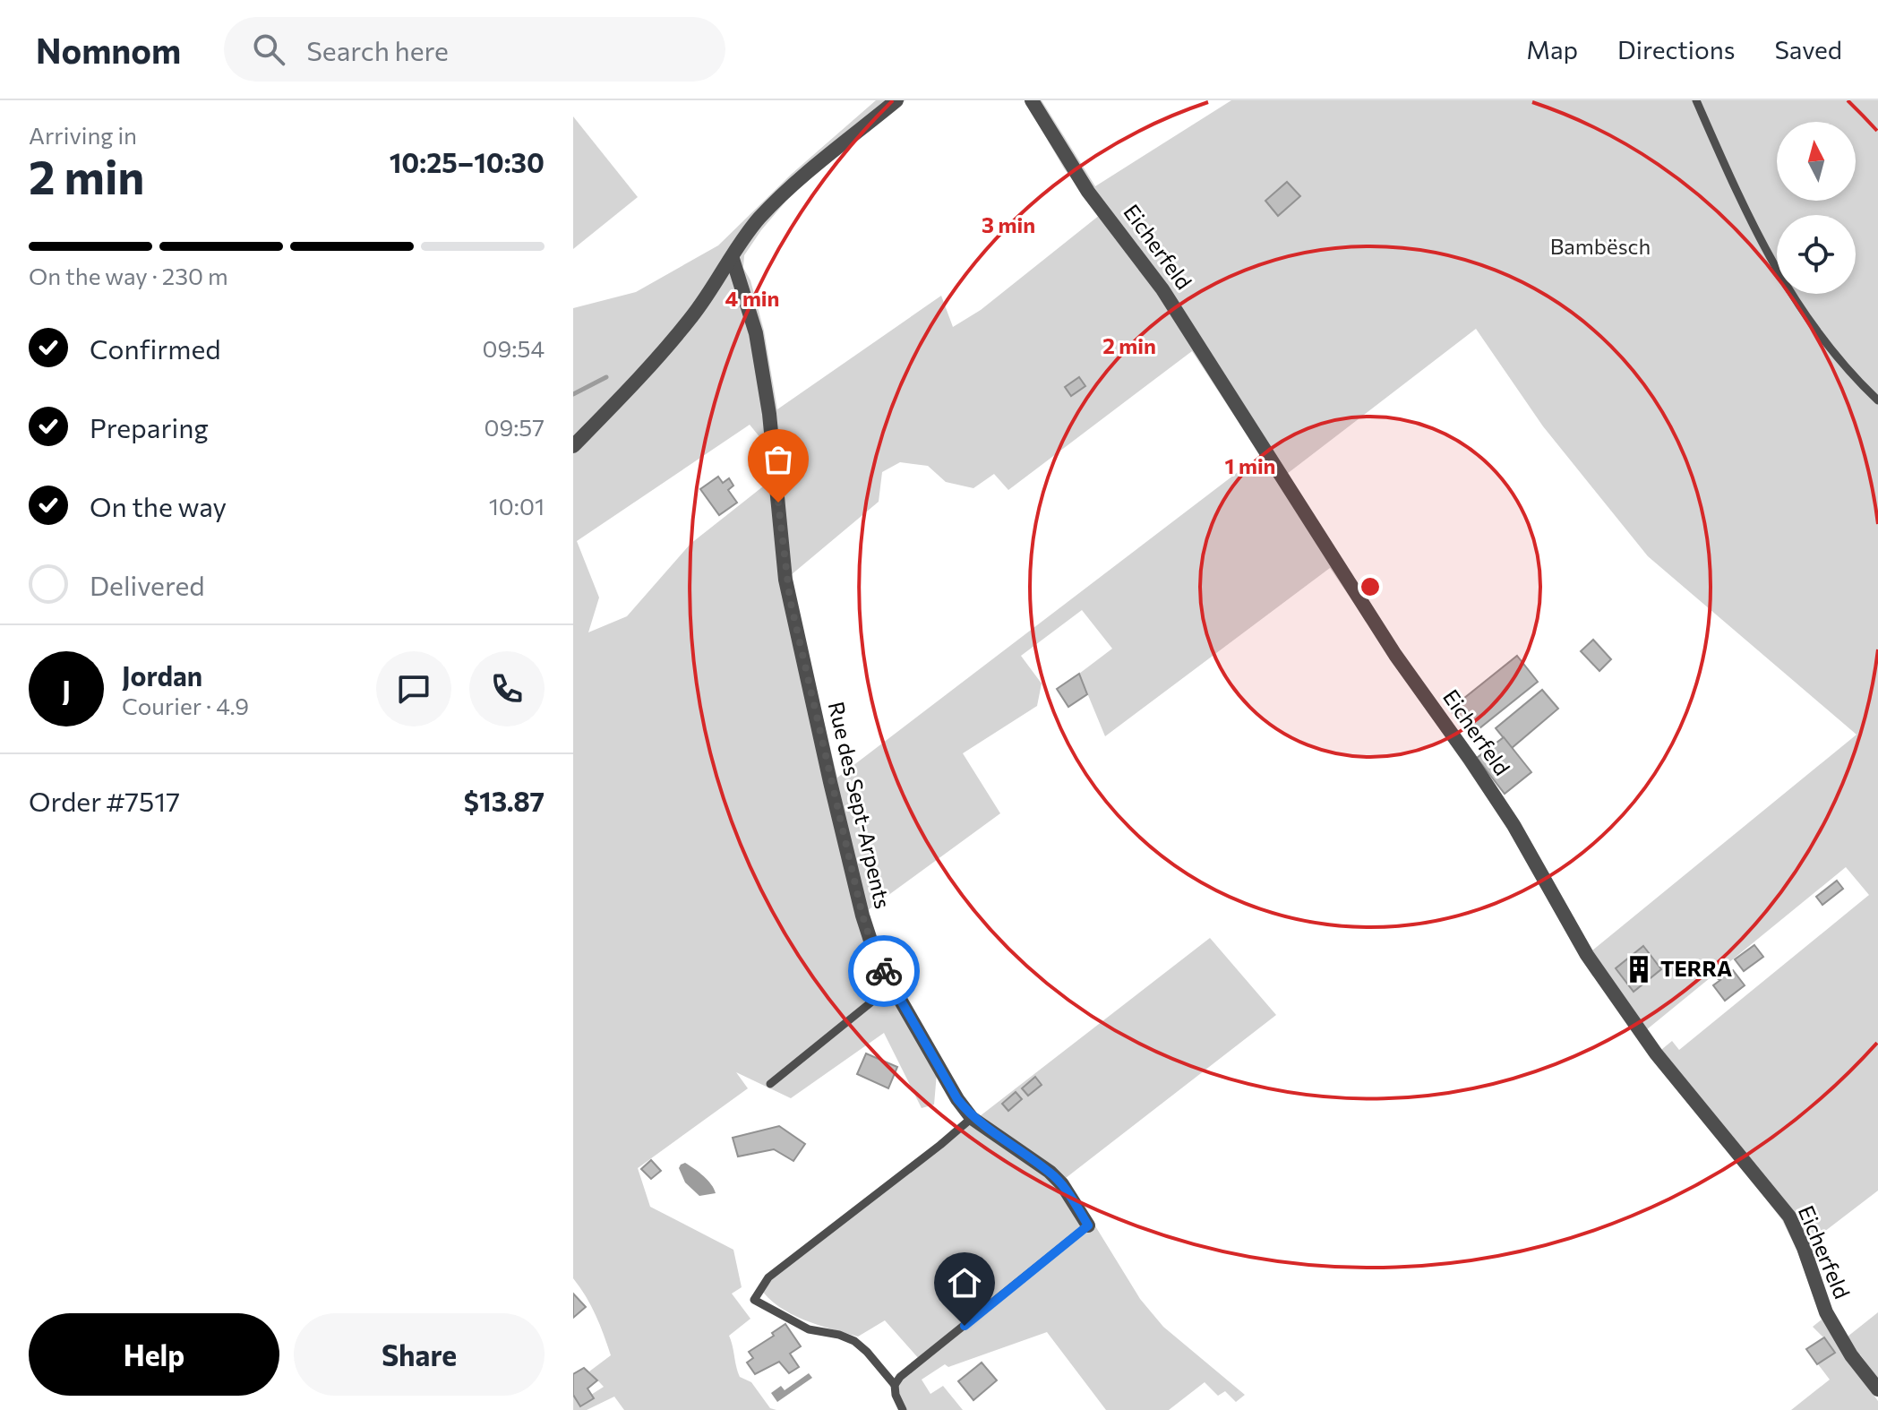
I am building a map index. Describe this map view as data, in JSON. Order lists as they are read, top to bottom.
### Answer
{
  "streets": {
    "street": ["Eicherfeld", "Rue des Sept-Arpents"]
  },
  "parks": ["Bambësch"],
  "places": {
    "building": ["TERRA"]
  },
  "north": "top",
  "page": {
    "header": "Nomnom",
    "search": "Search here",
    "nav": ["Map", "Directions", "Saved"],
    "heading": ["2 min", "Arriving in", "10:25–10:30"],
    "panel": [
      "Jordan",
      "Courier · 4.9",
      "Order #7517",
      "$13.87"
    ],
    "bar": "On the way · 230 m",
    "list": [
      ["Confirmed", "09:54"],
      ["Preparing", "09:57"],
      ["On the way", "10:01"],
      "Delivered"
    ],
    "round": "J",
    "buttons": ["Help", "Share"]
  },
  "rings": [
    "3 min",
    "4 min",
    "2 min",
    "1 min"
  ]
}
